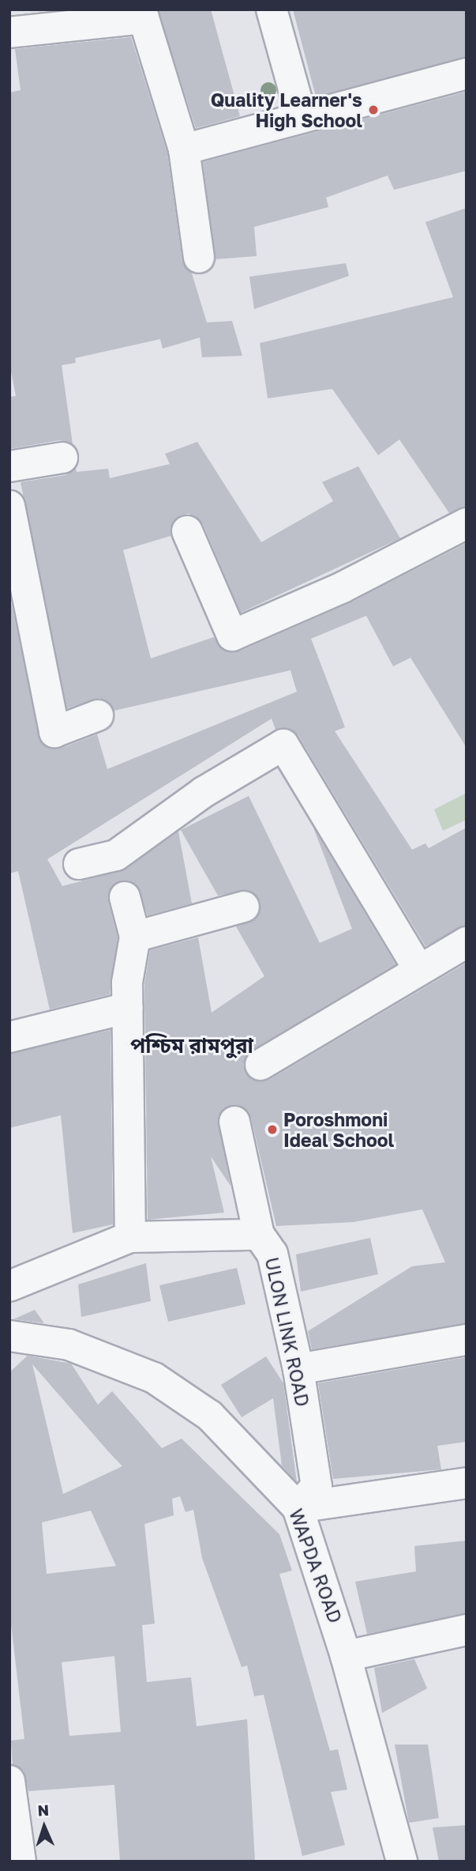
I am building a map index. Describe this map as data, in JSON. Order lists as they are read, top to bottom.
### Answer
{
  "streets": {
    "street": ["ULON LINK ROAD", "WAPDA ROAD"]
  },
  "crossings": [
    ["ULON LINK ROAD", "WAPDA ROAD"]
  ],
  "districts": ["পশ্চিম রামপুরা"],
  "places": ["Quality Learner's High School", "Poroshmoni Ideal School"],
  "north": "top"
}
